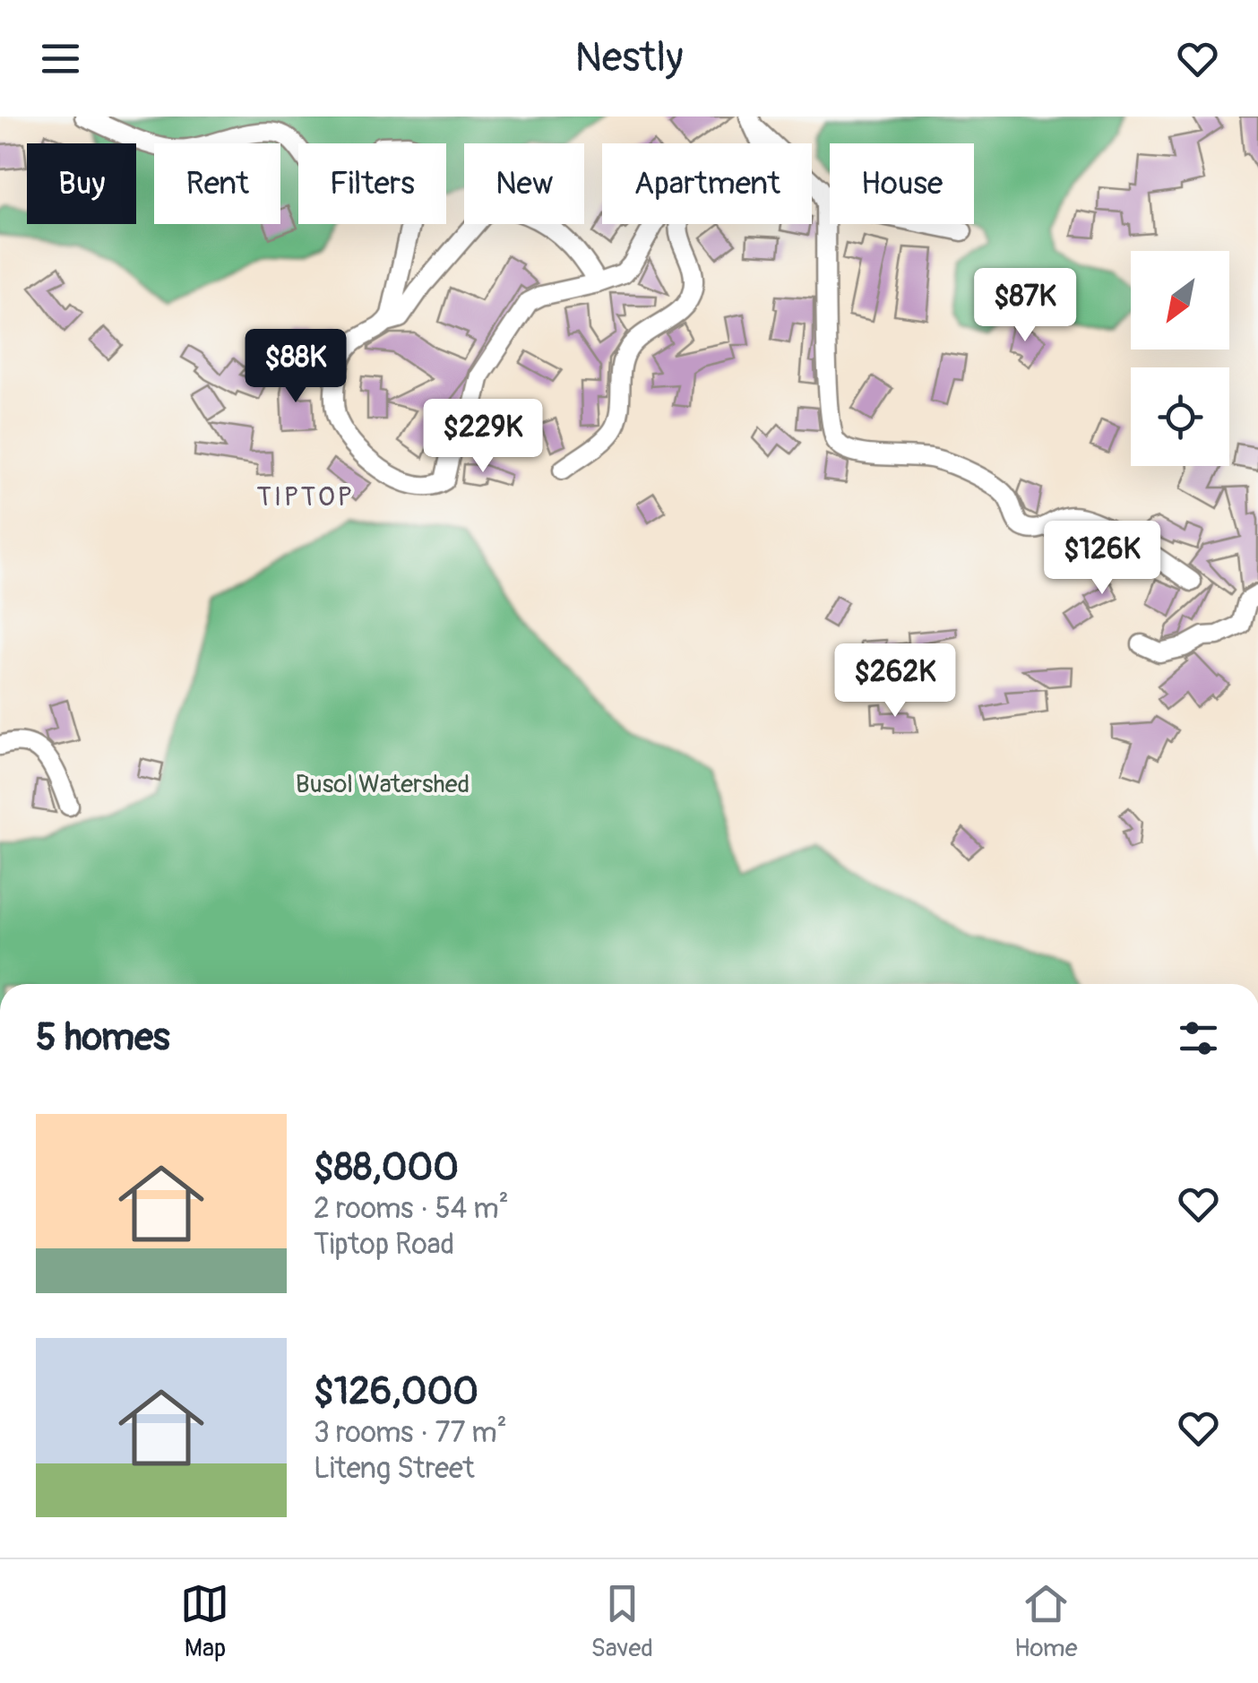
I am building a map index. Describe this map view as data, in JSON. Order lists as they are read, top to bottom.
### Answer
{
  "districts": ["TIPTOP"],
  "parks": ["Busol Watershed"],
  "north": "bottom left",
  "page": {
    "header": "Nestly",
    "chip": [
      "Buy",
      "Rent",
      "Filters",
      "New",
      "Apartment",
      "House"
    ],
    "price": [
      "$87K",
      "$88K",
      "$229K",
      "$126K",
      "$262K"
    ],
    "heading": "5 homes",
    "list": [
      {
        "name": "$88,000",
        "note": "2 rooms · 54 m² · Tiptop Road"
      },
      {
        "name": "$126,000",
        "note": "3 rooms · 77 m² · Liteng Street"
      }
    ],
    "tabs": ["Map", "Saved", "Home"]
  }
}
